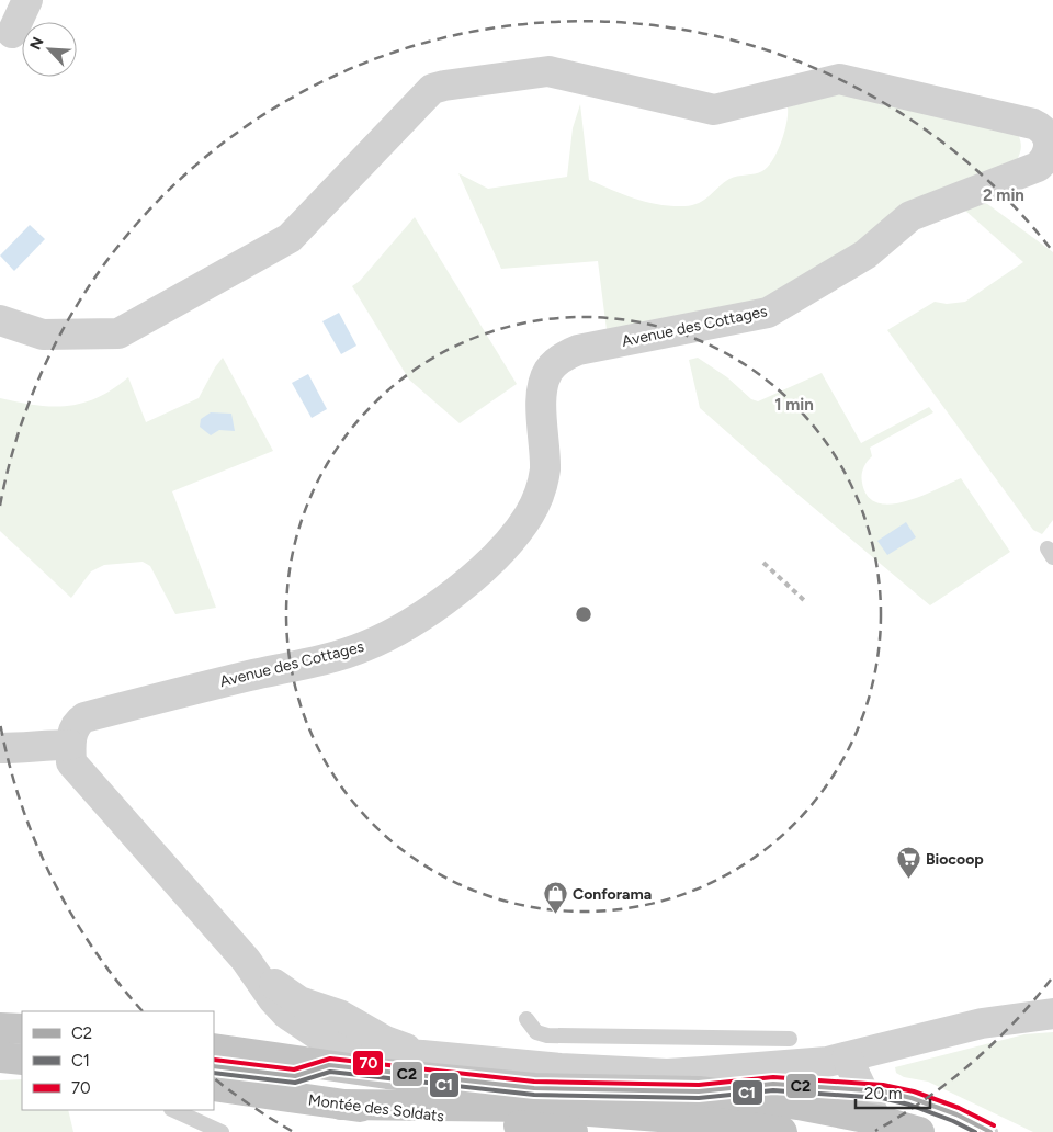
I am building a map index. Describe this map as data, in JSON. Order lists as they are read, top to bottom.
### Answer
{
  "streets": {
    "main road": ["Montée des Soldats"],
    "street": ["Avenue des Cottages"]
  },
  "places": {
    "supermarket": ["Biocoop"],
    "shop": ["Conforama"]
  },
  "lines": ["transit line 70", "transit line C2", "transit line C1"],
  "legend": ["C2", "C1", "70"],
  "scale_bar": "20 m",
  "north": "top left",
  "rings": ["2 min", "1 min"]
}
